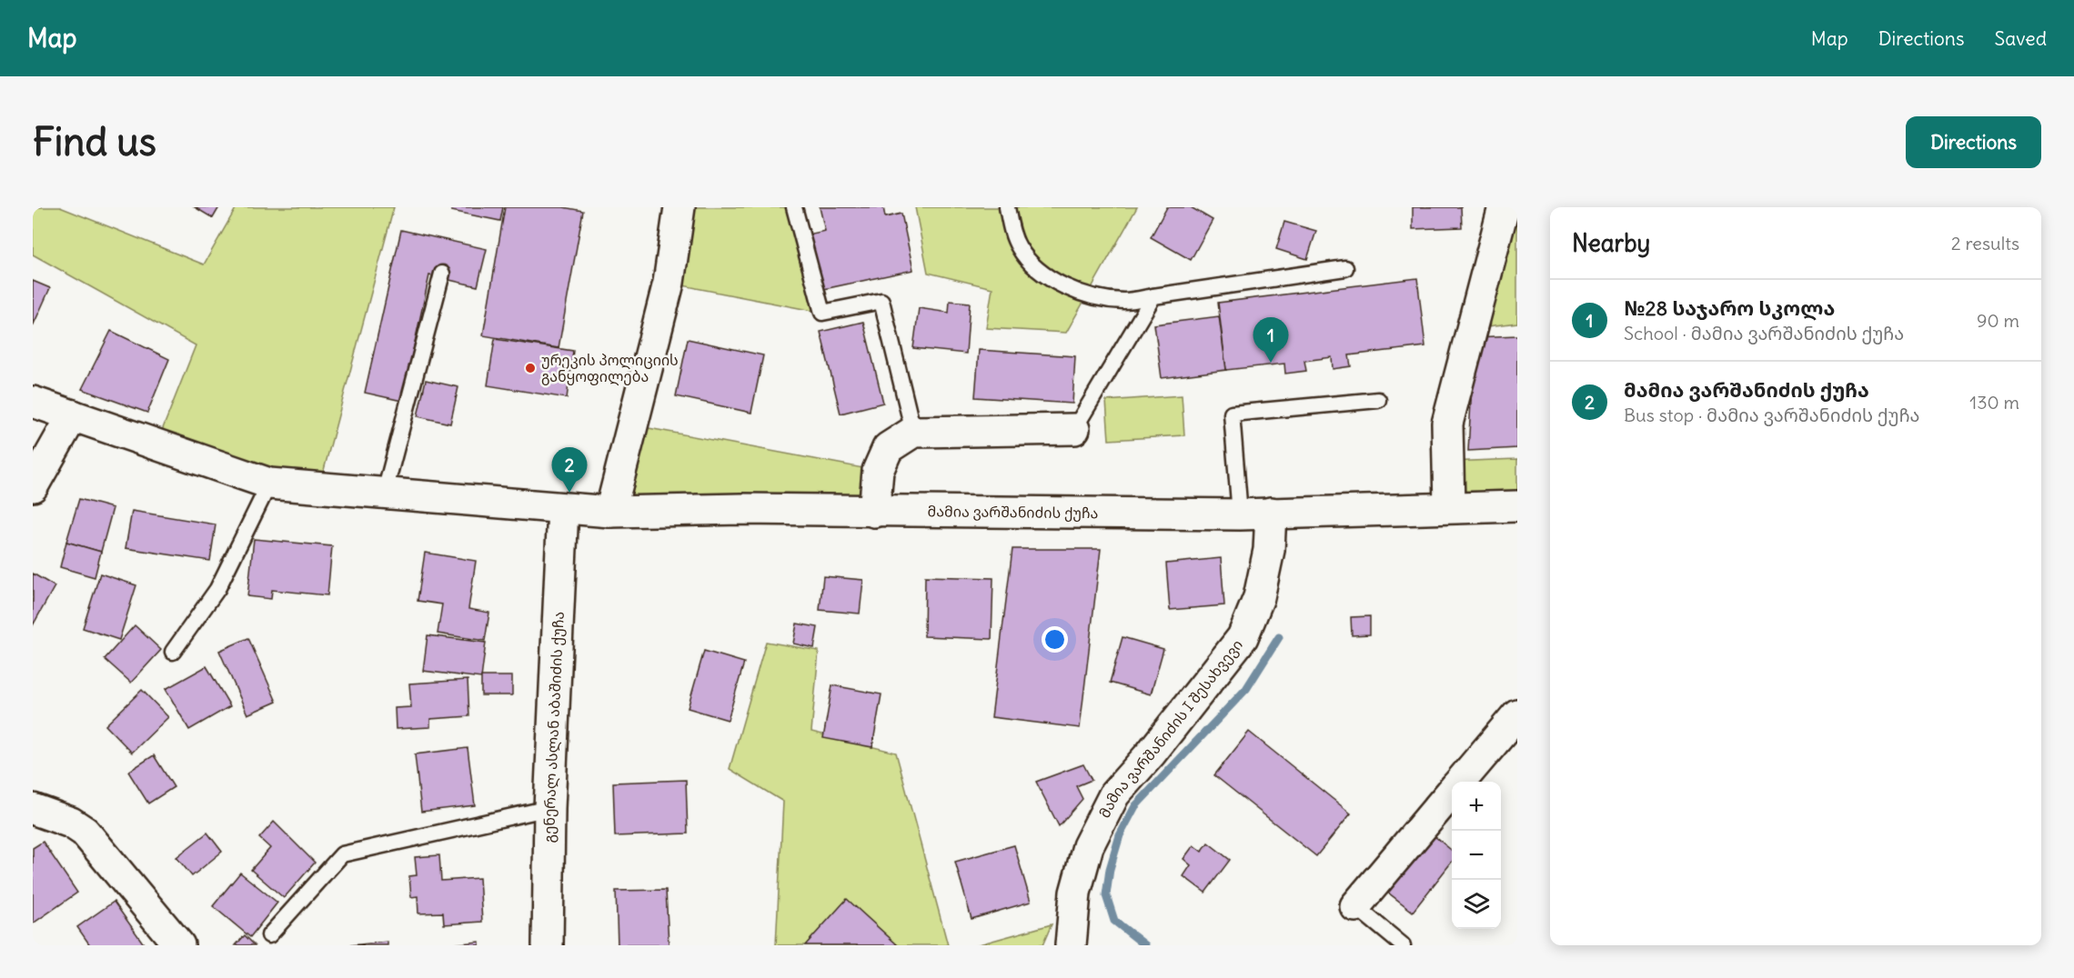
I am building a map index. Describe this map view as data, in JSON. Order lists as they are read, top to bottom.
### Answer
{
  "streets": {
    "street": ["მამია ვარშანიძის ქუჩა", "გენერალ ასლან აბაშიძის ქუჩა", "მამია ვარშანიძის I შესახვევი"]
  },
  "crossings": [
    ["მამია ვარშანიძის ქუჩა", "გენერალ ასლან აბაშიძის ქუჩა"],
    ["მამია ვარშანიძის ქუჩა", "მამია ვარშანიძის I შესახვევი"]
  ],
  "places": ["ურეკის პოლიციის განყოფილება"],
  "page": {
    "header": "Map",
    "nav": ["Map", "Directions", "Saved"],
    "buttons": "Directions",
    "title": "Find us",
    "heading": ["Nearby", "2 results"],
    "list": [
      {
        "mark": "1",
        "name": "№28 საჯარო სკოლა",
        "note": "School · მამია ვარშანიძის ქუჩა",
        "value": "90 m"
      },
      {
        "mark": "2",
        "name": "მამია ვარშანიძის ქუჩა",
        "note": "Bus stop · მამია ვარშანიძის ქუჩა",
        "value": "130 m"
      }
    ],
    "pins": ["1", "2"],
    "map_buttons": ["+", "−"]
  }
}
